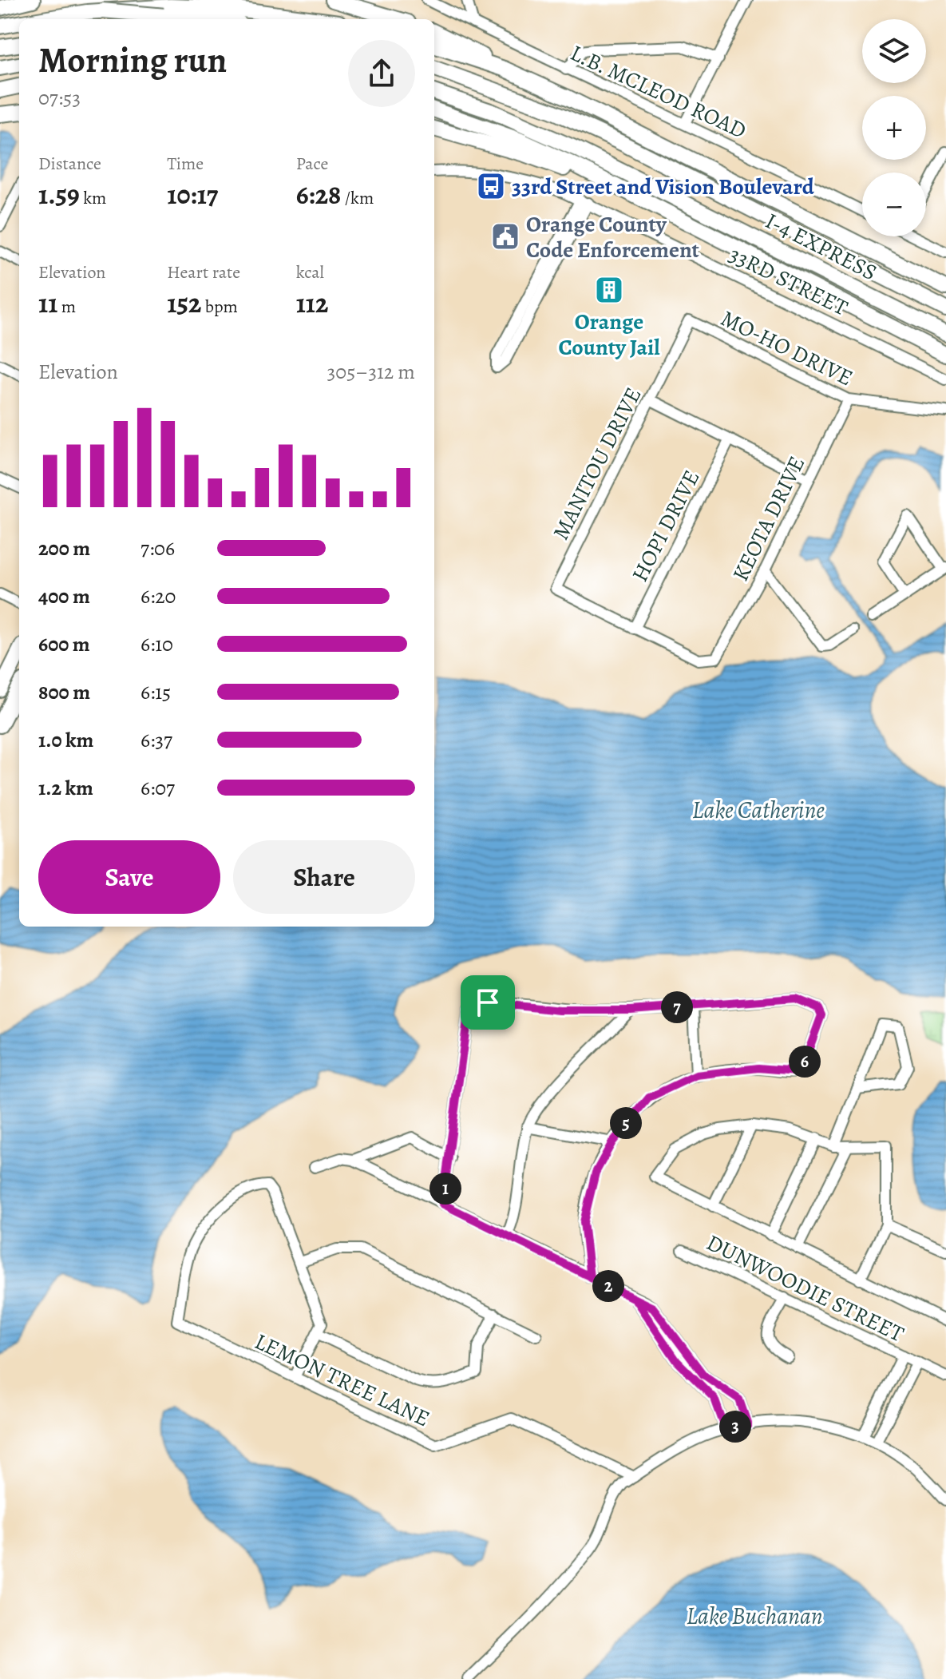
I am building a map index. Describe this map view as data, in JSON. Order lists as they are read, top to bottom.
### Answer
{
  "streets": {
    "highway": ["I-4 EXPRESS"],
    "street": [
      "L.B. MCLEOD ROAD",
      "33RD STREET",
      "MO-HO DRIVE",
      "MANITOU DRIVE",
      "KEOTA DRIVE",
      "HOPI DRIVE",
      "DUNWOODIE STREET",
      "LEMON TREE LANE"
    ]
  },
  "crossings": [
    ["MO-HO DRIVE", "MANITOU DRIVE"],
    ["MO-HO DRIVE", "KEOTA DRIVE"],
    ["MANITOU DRIVE", "KEOTA DRIVE"],
    ["MANITOU DRIVE", "HOPI DRIVE"],
    ["KEOTA DRIVE", "HOPI DRIVE"]
  ],
  "water": ["Lake Catherine", "Lake Buchanan"],
  "places": {
    "bus stop": ["33rd Street and Vision Boulevard"],
    "public building": ["Orange County Code Enforcement"],
    "building": ["Orange County Jail"]
  },
  "page": {
    "map_buttons": ["+", "−"],
    "heading": ["Morning run", "07:53"],
    "stats": [
      ["Distance", "1.59 km"],
      ["Time", "10:17"],
      ["Pace", "6:28 /km"],
      ["Elevation", "11 m"],
      ["Heart rate", "152 bpm"],
      ["kcal", "112"]
    ],
    "chart": ["Elevation", "305–312 m"],
    "list": [
      {
        "name": "200 m",
        "note": "7:06"
      },
      {
        "name": "400 m",
        "note": "6:20"
      },
      {
        "name": "600 m",
        "note": "6:10"
      },
      {
        "name": "800 m",
        "note": "6:15"
      },
      {
        "name": "1.0 km",
        "note": "6:37"
      },
      {
        "name": "1.2 km",
        "note": "6:07"
      }
    ],
    "buttons": ["Save", "Share"],
    "pins": [
      "7",
      "6",
      "5",
      "1",
      "2",
      "3"
    ]
  }
}
